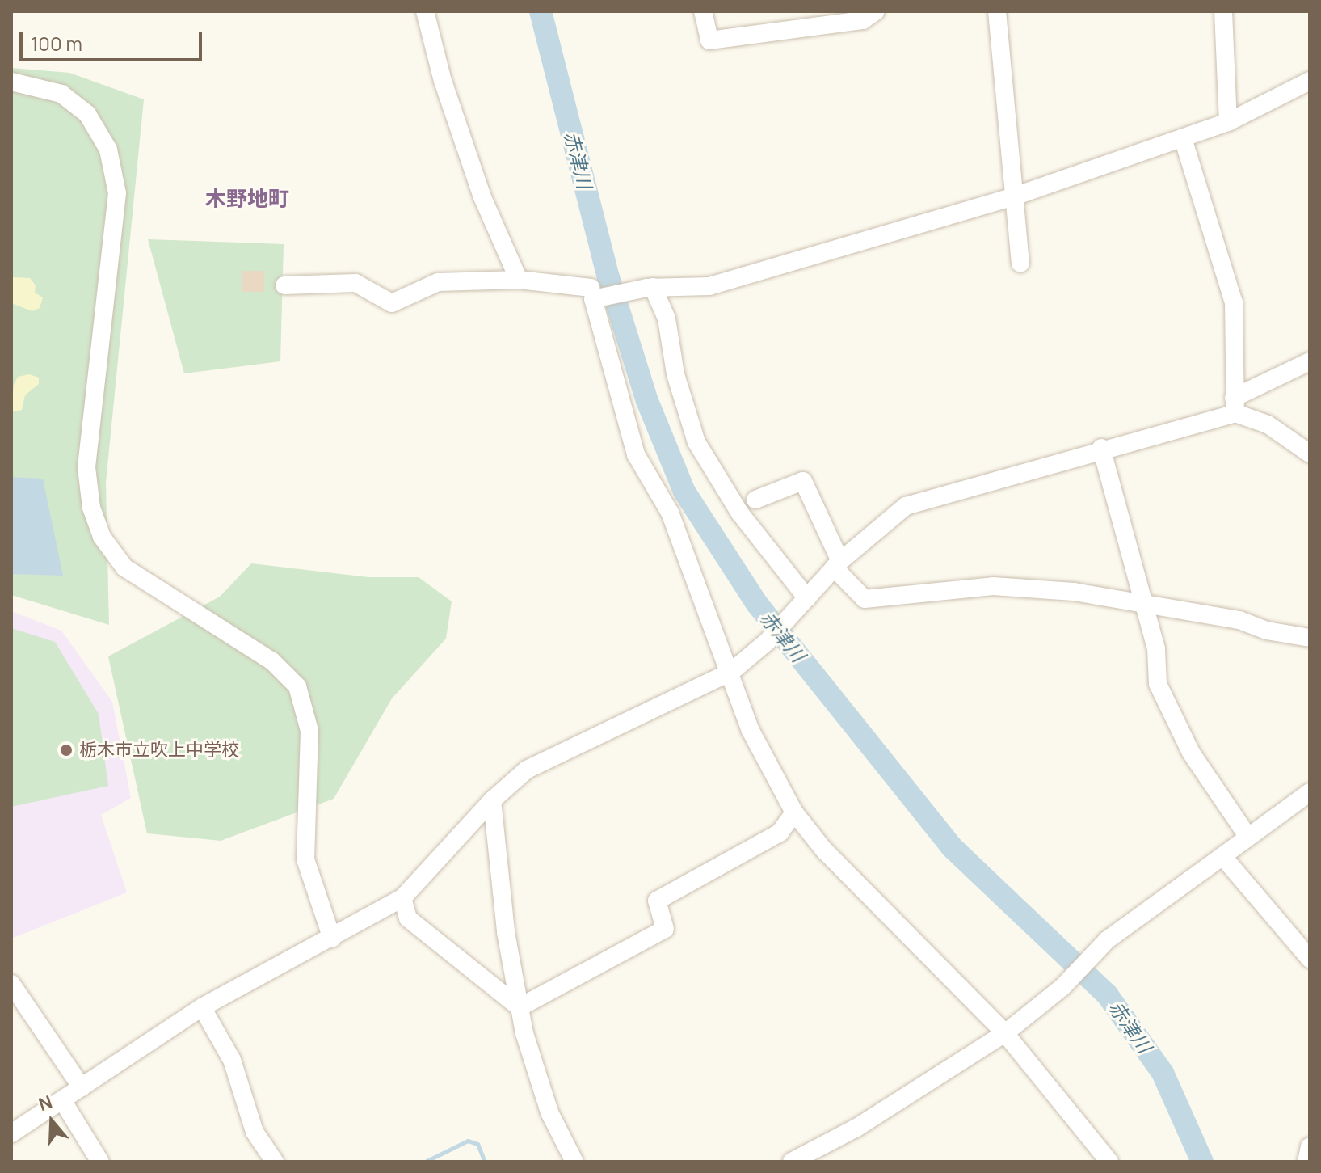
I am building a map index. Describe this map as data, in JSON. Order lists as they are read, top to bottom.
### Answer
{
  "districts": ["木野地町"],
  "water": ["赤津川"],
  "places": ["栃木市立吹上中学校"],
  "scale_bar": "100 m",
  "north": "top"
}
